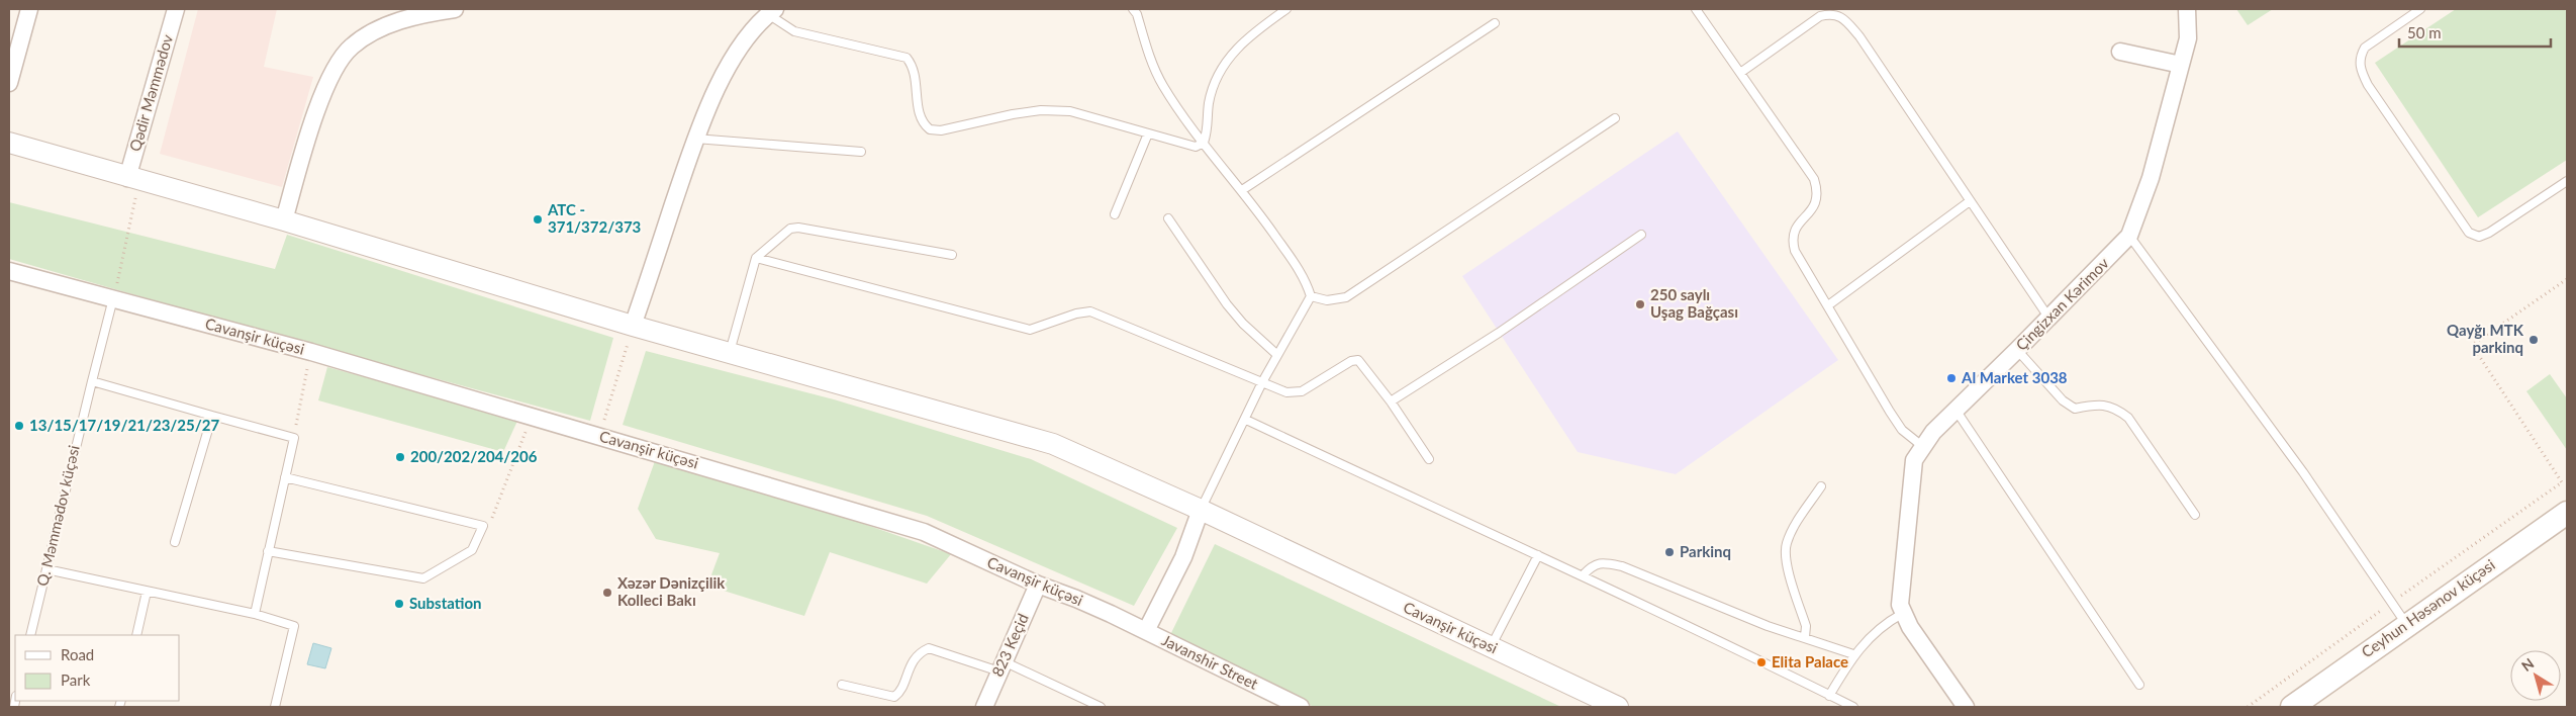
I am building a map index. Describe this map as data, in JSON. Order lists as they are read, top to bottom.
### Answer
{
  "streets": {
    "main road": ["Ceyhun Həsənov küçəsi"],
    "street": [
      "Qədir Məmmədov",
      "Çingizxan Kərimov",
      "Cavanşir küçəsi",
      "823 Keçid",
      "Javanshir Street"
    ],
    "lane": ["Q. Məmmədov küçəsi"]
  },
  "crossings": [
    ["Qədir Məmmədov", "Cavanşir küçəsi"],
    ["Cavanşir küçəsi", "Q. Məmmədov küçəsi"],
    ["Cavanşir küçəsi", "823 Keçid"],
    ["Cavanşir küçəsi", "Javanshir Street"]
  ],
  "places": [
    "ATC - 371/372/373",
    "250 saylı Uşag Bağçası",
    "Qayğı MTK parkinq",
    "Al Market 3038",
    "13/15/17/19/21/23/25/27",
    "200/202/204/206",
    "Parkinq",
    "Xəzər Dənizçilik Kolleci Bakı",
    "Substation",
    "Elita Palace"
  ],
  "legend": ["Road", "Park"],
  "scale_bar": "50 m",
  "north": "top left"
}
